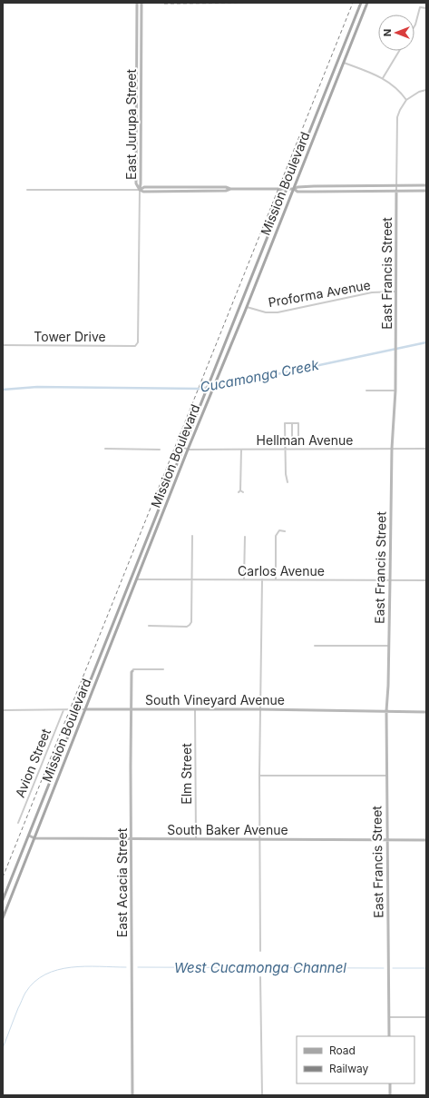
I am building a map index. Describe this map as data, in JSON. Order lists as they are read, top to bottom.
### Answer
{
  "streets": {
    "main road": ["Mission Boulevard"],
    "street": [
      "East Jurupa Street",
      "East Francis Street",
      "Proforma Avenue",
      "Tower Drive",
      "Hellman Avenue",
      "Carlos Avenue",
      "South Vineyard Avenue",
      "Avion Street",
      "Elm Street",
      "South Baker Avenue",
      "East Acacia Street"
    ]
  },
  "crossings": [
    ["East Jurupa Street", "Tower Drive"],
    ["Mission Boulevard", "Proforma Avenue"],
    ["Mission Boulevard", "Hellman Avenue"],
    ["Mission Boulevard", "Carlos Avenue"],
    ["Mission Boulevard", "South Vineyard Avenue"],
    ["Mission Boulevard", "South Baker Avenue"],
    ["East Francis Street", "Proforma Avenue"],
    ["East Francis Street", "Hellman Avenue"],
    ["East Francis Street", "Carlos Avenue"],
    ["East Francis Street", "South Vineyard Avenue"],
    ["East Francis Street", "South Baker Avenue"],
    ["South Vineyard Avenue", "Avion Street"],
    ["South Vineyard Avenue", "Elm Street"],
    ["South Vineyard Avenue", "East Acacia Street"],
    ["Elm Street", "South Baker Avenue"],
    ["South Baker Avenue", "East Acacia Street"]
  ],
  "water": ["Cucamonga Creek", "West Cucamonga Channel"],
  "legend": ["Road", "Railway"],
  "north": "left"
}
